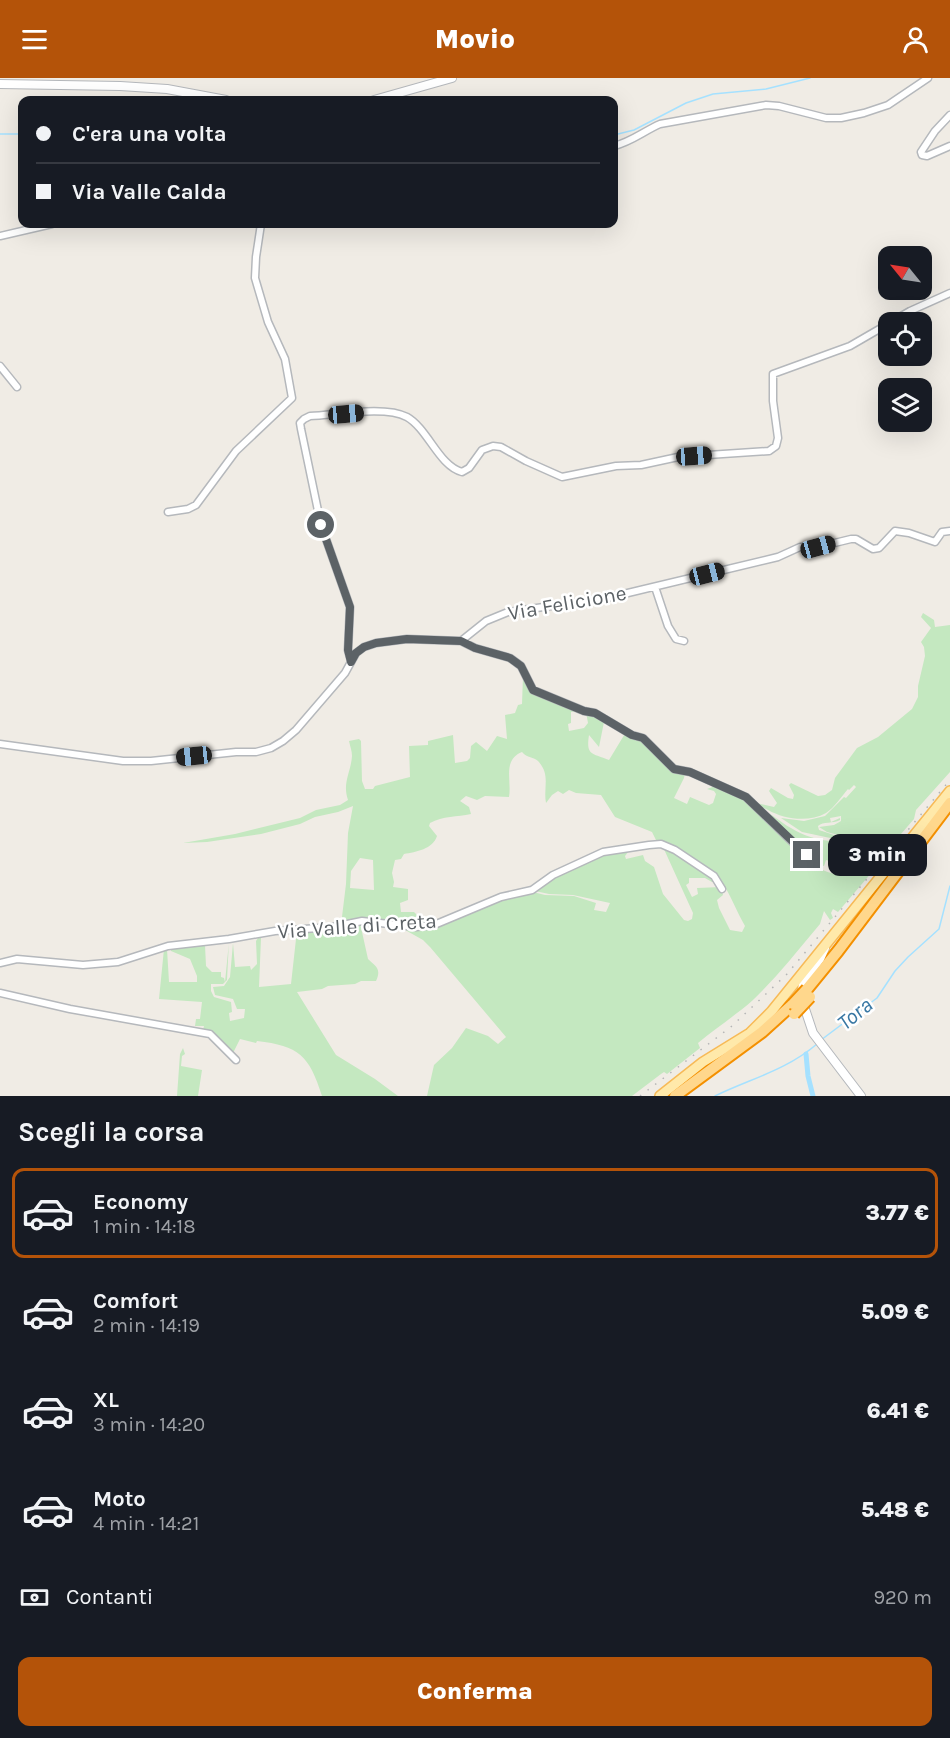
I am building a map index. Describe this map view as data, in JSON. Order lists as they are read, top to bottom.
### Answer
{
  "streets": {
    "street": ["Via Felicione", "Via Valle di Creta"]
  },
  "water": ["Tora"],
  "north": "top left",
  "page": {
    "header": "Movio",
    "banner": ["C'era una volta", "Via Valle Calda"],
    "bubble": "3 min",
    "heading": "Scegli la corsa",
    "list": [
      {
        "name": "Economy",
        "note": "1 min · 14:18",
        "value": "3.77 €"
      },
      {
        "name": "Comfort",
        "note": "2 min · 14:19",
        "value": "5.09 €"
      },
      {
        "name": "XL",
        "note": "3 min · 14:20",
        "value": "6.41 €"
      },
      {
        "name": "Moto",
        "note": "4 min · 14:21",
        "value": "5.48 €"
      }
    ],
    "pay": ["Contanti", "920 m"],
    "buttons": "Conferma"
  }
}
